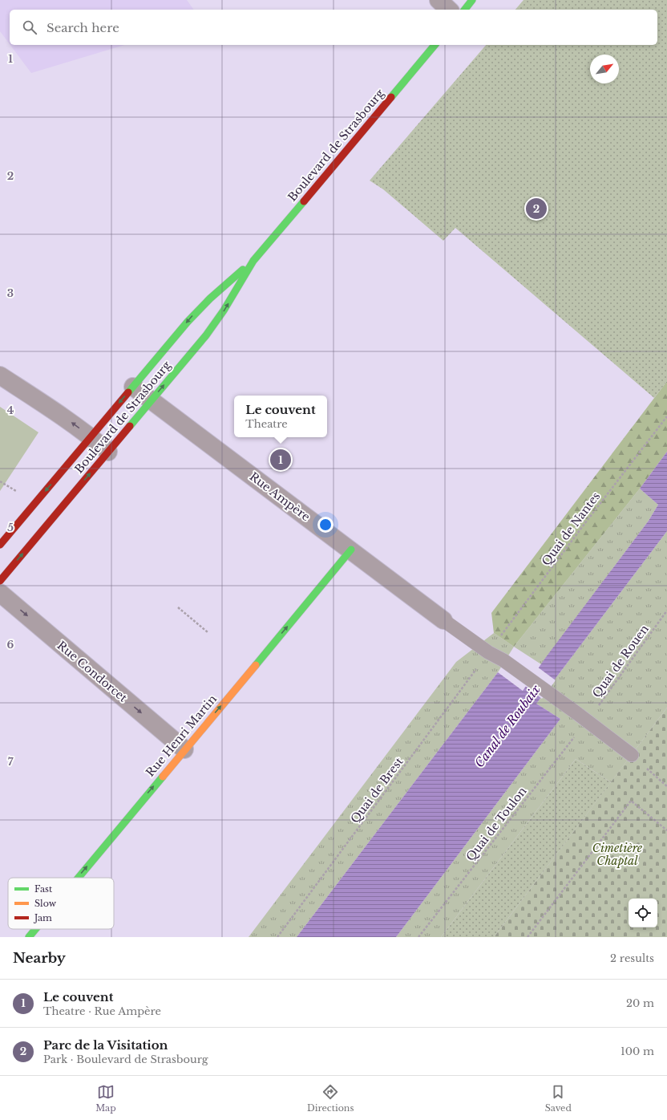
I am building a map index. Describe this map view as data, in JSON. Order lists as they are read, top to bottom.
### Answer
{
  "streets": {
    "main road": ["Boulevard de Strasbourg", "Rue Henri Martin"],
    "street": ["Rue Ampère", "Rue Condorcet"],
    "path": [
      "Quai de Nantes",
      "Quai de Rouen",
      "Quai de Brest",
      "Quai de Toulon"
    ]
  },
  "crossings": [
    ["Boulevard de Strasbourg", "Rue Ampère"],
    ["Rue Ampère", "Quai de Nantes"],
    ["Rue Ampère", "Quai de Rouen"],
    ["Rue Ampère", "Rue Henri Martin"],
    ["Rue Ampère", "Quai de Brest"],
    ["Rue Ampère", "Quai de Toulon"],
    ["Quai de Nantes", "Quai de Brest"],
    ["Quai de Rouen", "Quai de Toulon"],
    ["Rue Condorcet", "Rue Henri Martin"]
  ],
  "one_way": ["Rue Condorcet", "Rue Henri Martin"],
  "water": ["Canal de Roubaix"],
  "parks": ["Cimetière Chaptal"],
  "legend": ["Fast", "Slow", "Jam"],
  "north": "top right",
  "page": {
    "search": "Search here",
    "pins": ["2", "1"],
    "popup": ["Le couvent", "Theatre"],
    "heading": ["Nearby", "2 results"],
    "list": [
      {
        "mark": "1",
        "name": "Le couvent",
        "note": "Theatre · Rue Ampère",
        "value": "20 m"
      },
      {
        "mark": "2",
        "name": "Parc de la Visitation",
        "note": "Park · Boulevard de Strasbourg",
        "value": "100 m"
      }
    ],
    "nav": ["Map", "Directions", "Saved"]
  },
  "grid": {
    "rows": [
      "1",
      "2",
      "3",
      "4",
      "5",
      "6",
      "7"
    ]
  }
}
